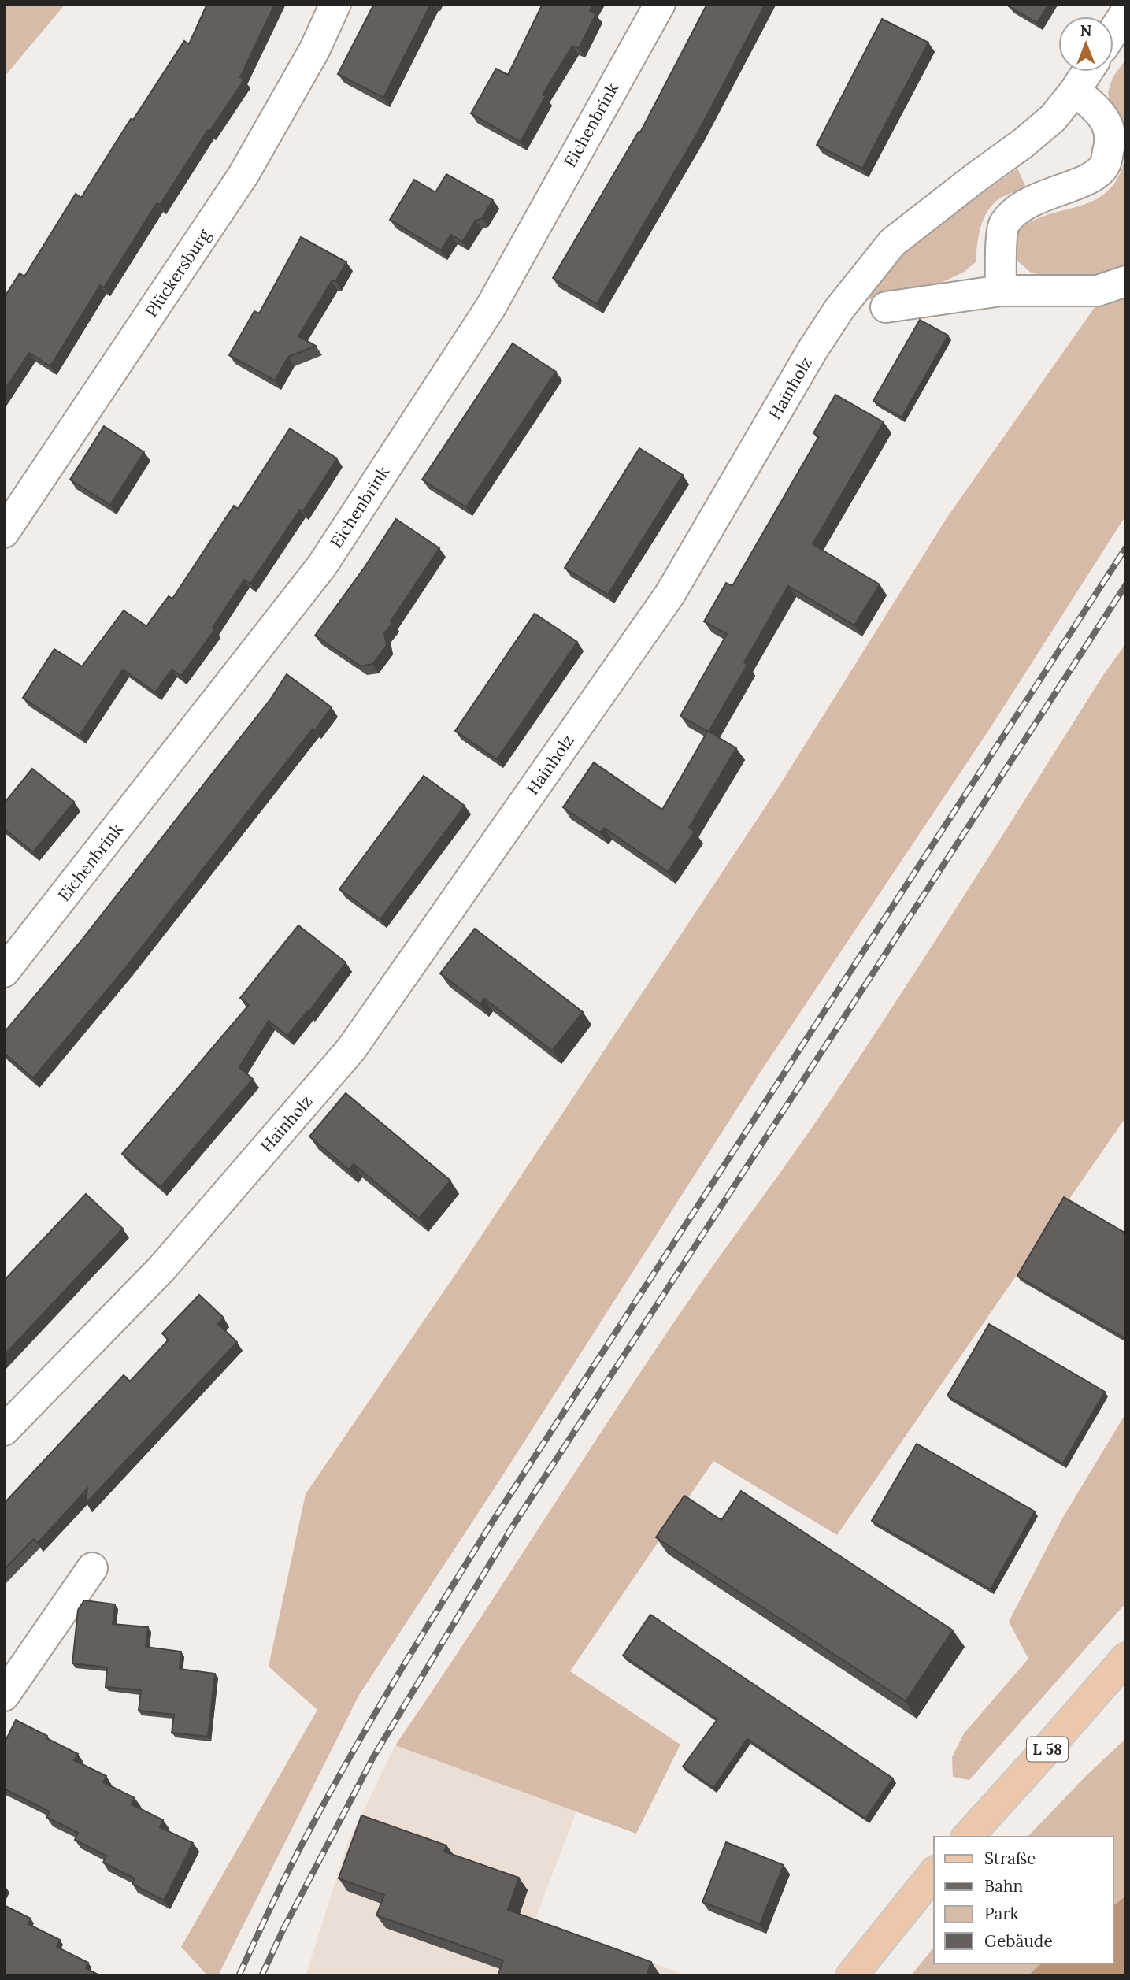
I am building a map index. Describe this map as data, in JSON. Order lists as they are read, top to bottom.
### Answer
{
  "streets": {
    "main road": ["L 58"],
    "street": ["Eichenbrink", "Plückersburg", "Hainholz"]
  },
  "legend": [
    "Straße",
    "Bahn",
    "Park",
    "Gebäude"
  ],
  "north": "top"
}
